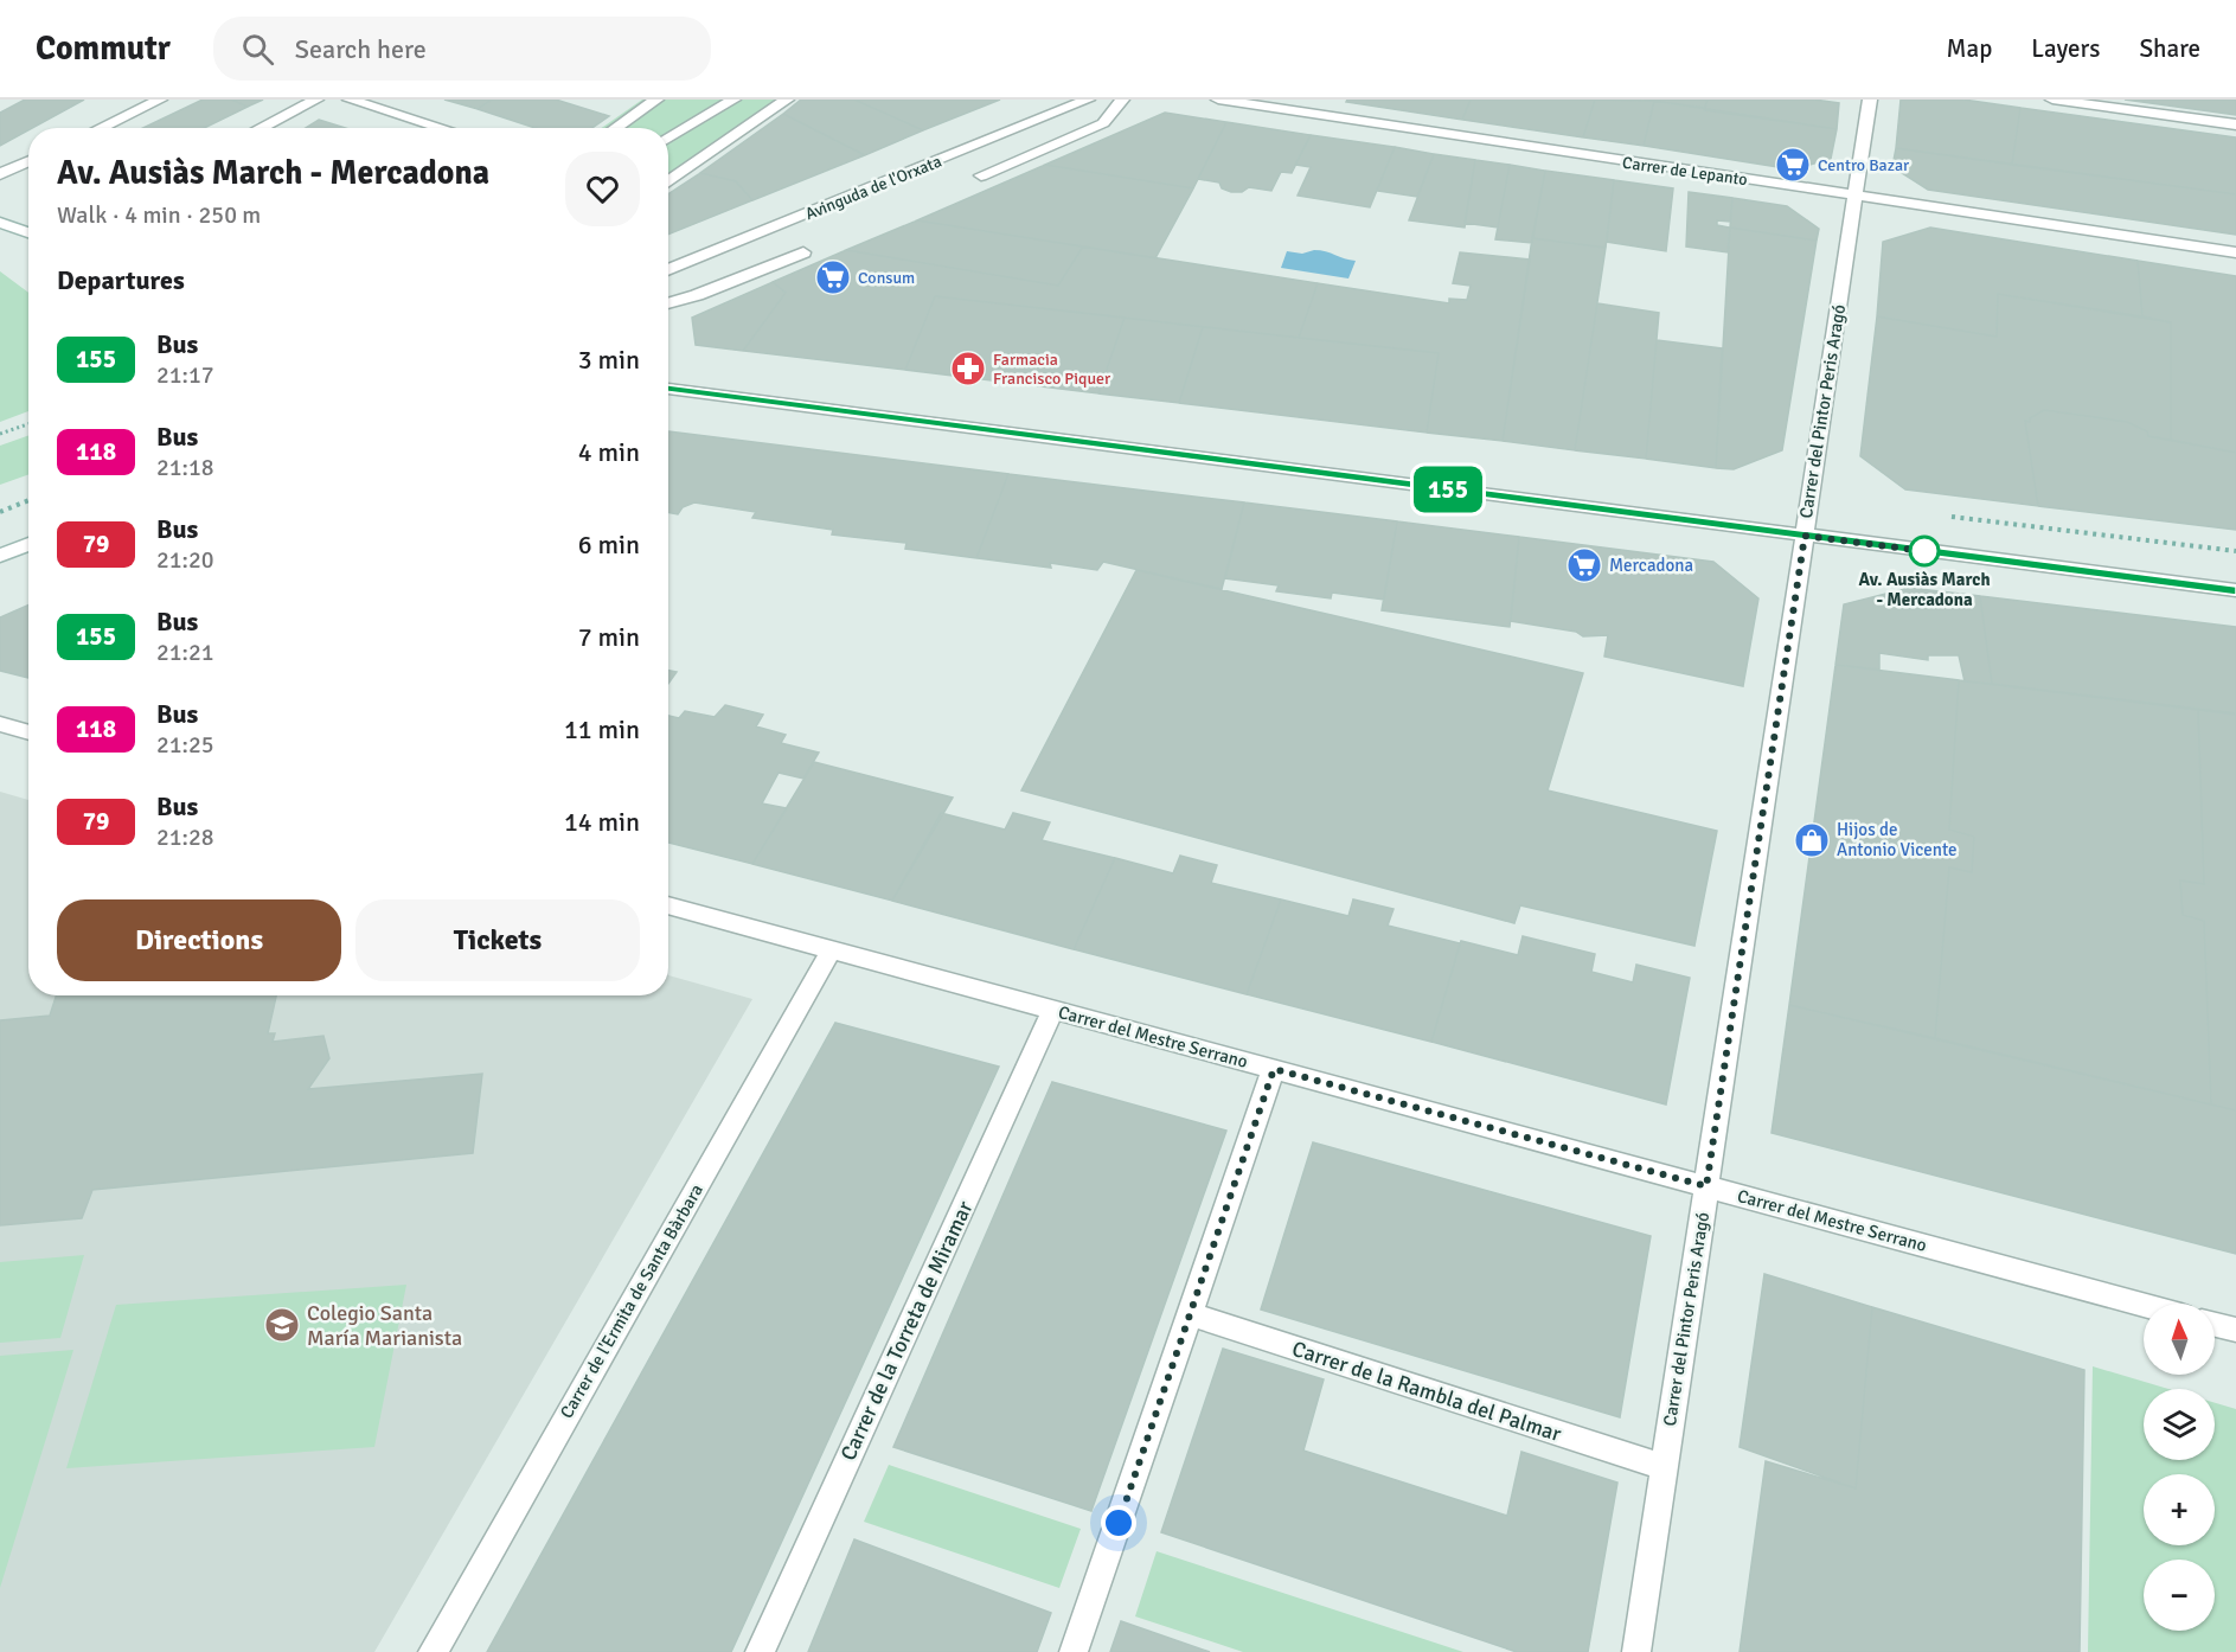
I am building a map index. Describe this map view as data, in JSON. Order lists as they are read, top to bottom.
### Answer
{
  "streets": {
    "street": [
      "Carrer de Lepanto",
      "Avinguda de l'Orxata",
      "Carrer del Pintor Peris Aragó",
      "Carrer del Mestre Serrano",
      "Carrer de l'Ermita de Santa Bàrbara",
      "Carrer de la Torreta de Miramar",
      "Carrer de la Rambla del Palmar"
    ]
  },
  "crossings": [
    ["Carrer de Lepanto", "Carrer del Pintor Peris Aragó"],
    ["Carrer del Pintor Peris Aragó", "Carrer del Mestre Serrano"],
    ["Carrer del Pintor Peris Aragó", "Carrer de la Rambla del Palmar"],
    ["Carrer del Mestre Serrano", "Carrer de l'Ermita de Santa Bàrbara"],
    ["Carrer del Mestre Serrano", "Carrer de la Torreta de Miramar"]
  ],
  "places": {
    "supermarket": ["Centro Bazar", "Consum", "Mercadona"],
    "pharmacy": ["Farmacia Francisco Piquer"],
    "other": ["Av. Ausiàs March - Mercadona"],
    "shop": ["Hijos de Antonio Vicente"],
    "school or university": ["Colegio Santa María Marianista"]
  },
  "lines": ["bus line 155"],
  "north": "top",
  "page": {
    "header": "Commutr",
    "search": "Search here",
    "nav": ["Map", "Layers", "Share"],
    "on_map": "155",
    "heading": [
      ["Av. Ausiàs March - Mercadona", "Walk · 4 min · 250 m"],
      "Departures"
    ],
    "list": [
      {
        "mark": "155",
        "name": "Bus",
        "note": "21:17",
        "value": "3 min"
      },
      {
        "mark": "118",
        "name": "Bus",
        "note": "21:18",
        "value": "4 min"
      },
      {
        "mark": "79",
        "name": "Bus",
        "note": "21:20",
        "value": "6 min"
      },
      {
        "mark": "155",
        "name": "Bus",
        "note": "21:21",
        "value": "7 min"
      },
      {
        "mark": "118",
        "name": "Bus",
        "note": "21:25",
        "value": "11 min"
      },
      {
        "mark": "79",
        "name": "Bus",
        "note": "21:28",
        "value": "14 min"
      }
    ],
    "buttons": ["Directions", "Tickets"],
    "map_buttons": ["+", "−"]
  }
}
